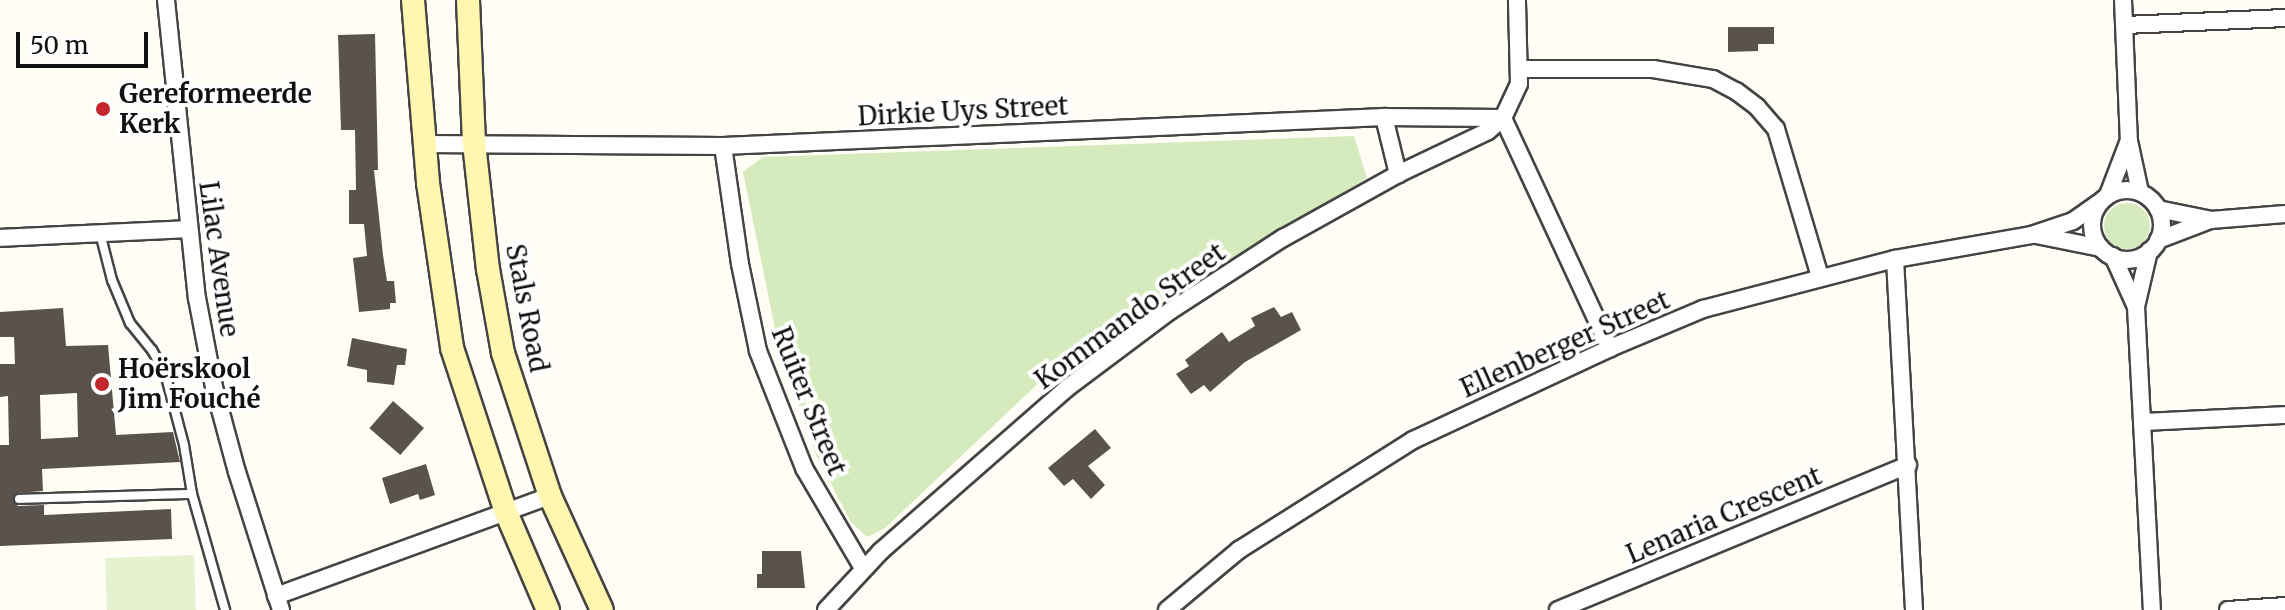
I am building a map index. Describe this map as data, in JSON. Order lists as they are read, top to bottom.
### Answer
{
  "streets": {
    "street": [
      "Dirkie Uys Street",
      "Lilac Avenue",
      "Stals Road",
      "Kommando Street",
      "Ellenberger Street",
      "Ruiter Street",
      "Lenaria Crescent"
    ]
  },
  "crossings": [
    ["Dirkie Uys Street", "Stals Road"],
    ["Dirkie Uys Street", "Kommando Street"],
    ["Dirkie Uys Street", "Ruiter Street"],
    ["Kommando Street", "Ruiter Street"]
  ],
  "places": ["Gereformeerde Kerk", "Hoërskool Jim Fouché"],
  "scale_bar": "50 m"
}
